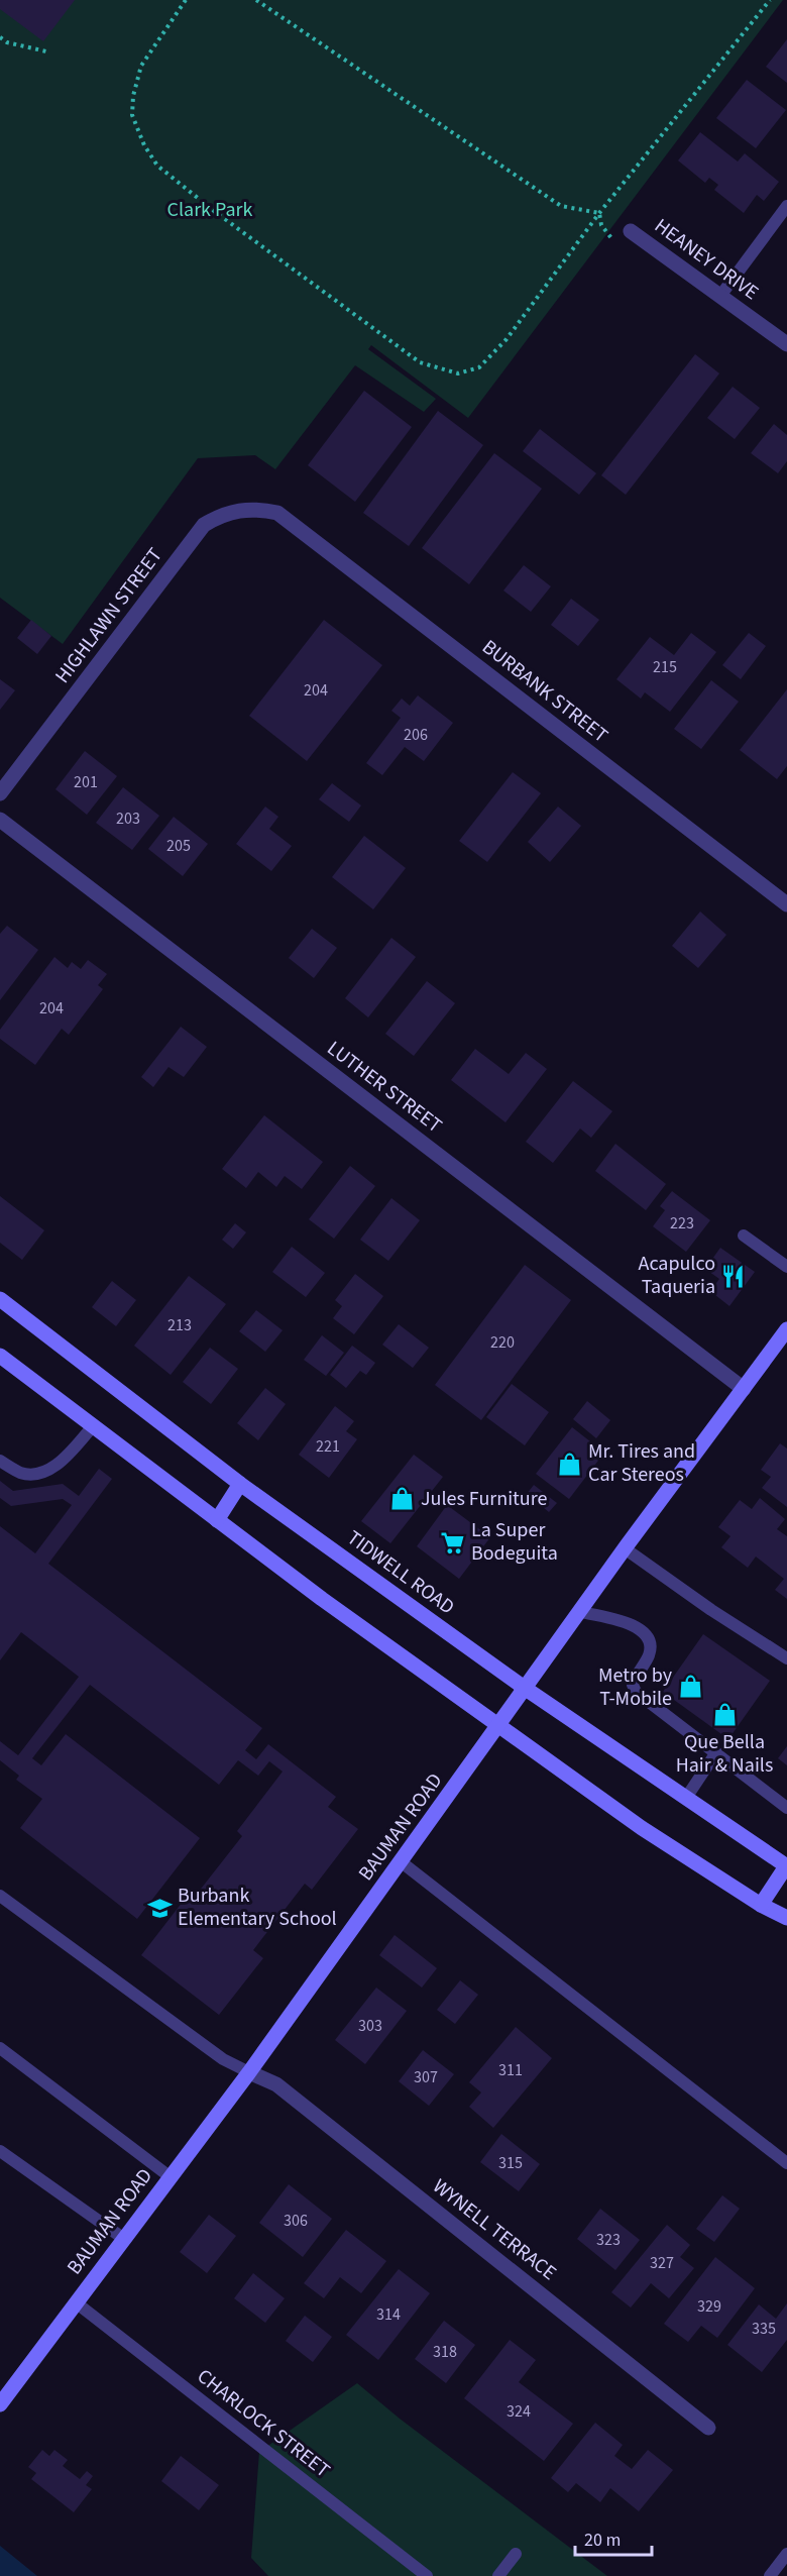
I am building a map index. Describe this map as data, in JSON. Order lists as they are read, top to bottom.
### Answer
{
  "streets": {
    "main road": ["TIDWELL ROAD", "BAUMAN ROAD"],
    "street": [
      "HEANEY DRIVE",
      "HIGHLAWN STREET",
      "BURBANK STREET",
      "LUTHER STREET",
      "WYNELL TERRACE"
    ],
    "lane": ["CHARLOCK STREET"]
  },
  "crossings": [
    ["HIGHLAWN STREET", "BURBANK STREET"],
    ["LUTHER STREET", "BAUMAN ROAD"],
    ["TIDWELL ROAD", "BAUMAN ROAD"],
    ["BAUMAN ROAD", "WYNELL TERRACE"],
    ["BAUMAN ROAD", "CHARLOCK STREET"]
  ],
  "parks": ["Clark Park"],
  "places": {
    "restaurant": ["Acapulco Taqueria"],
    "shop": [
      "Mr. Tires and Car Stereos",
      "Jules Furniture",
      "Metro by T-Mobile",
      "Que Bella Hair & Nails"
    ],
    "supermarket": ["La Super Bodeguita"],
    "school or university": ["Burbank Elementary School"]
  },
  "house_numbers": [
    "215",
    "204",
    "206",
    "201",
    "203",
    "205",
    "204",
    "223",
    "213",
    "220",
    "221",
    "303",
    "311",
    "307",
    "315",
    "306",
    "323",
    "327",
    "329",
    "314",
    "335",
    "318",
    "324"
  ],
  "scale_bar": "20 m"
}
